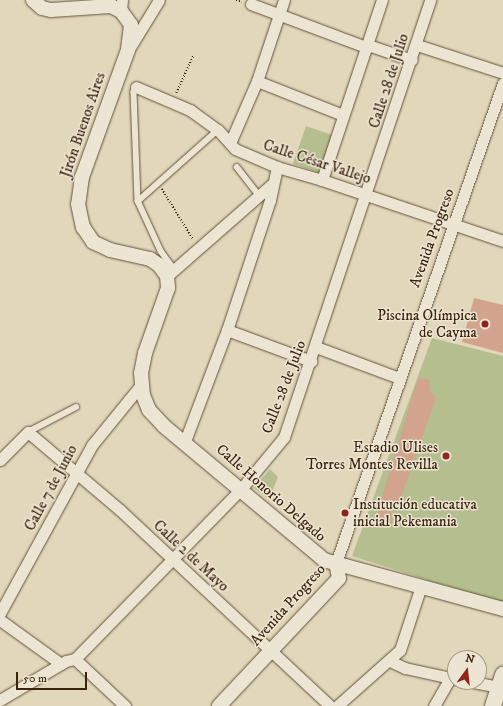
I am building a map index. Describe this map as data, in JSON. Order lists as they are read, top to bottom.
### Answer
{
  "streets": {
    "street": [
      "Calle 28 de Julio",
      "Jirón Buenos Aires",
      "Calle César Vallejo",
      "Avenida Progreso",
      "Calle 7 de Junio",
      "Calle Honorio Delgado",
      "Calle 2 de Mayo"
    ]
  },
  "crossings": [
    ["Calle 28 de Julio", "Calle César Vallejo"],
    ["Calle 28 de Julio", "Calle Honorio Delgado"],
    ["Calle 28 de Julio", "Calle 2 de Mayo"],
    ["Calle César Vallejo", "Avenida Progreso"],
    ["Avenida Progreso", "Calle Honorio Delgado"],
    ["Avenida Progreso", "Calle 2 de Mayo"],
    ["Calle 7 de Junio", "Calle Honorio Delgado"],
    ["Calle 7 de Junio", "Calle 2 de Mayo"]
  ],
  "places": ["Piscina Olímpica de Cayma", "Estadio Ulises Torres Montes Revilla", "Institución educativa inicial Pekemania"],
  "scale_bar": "50 m",
  "north": "top"
}
